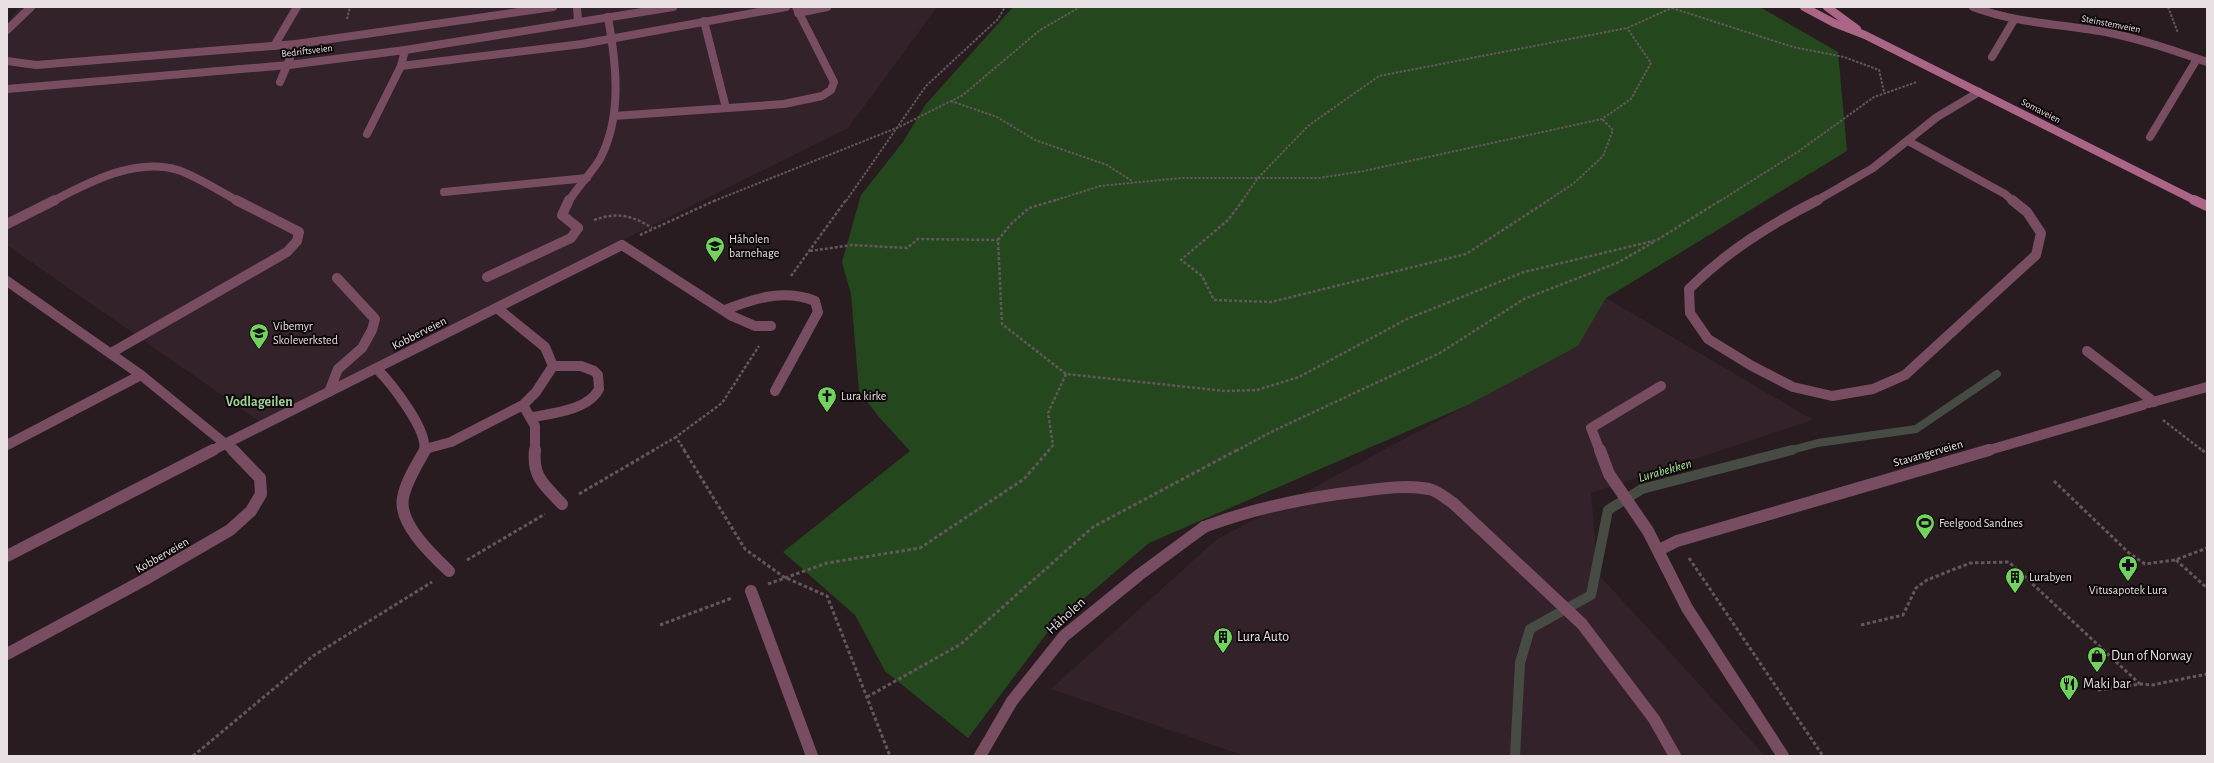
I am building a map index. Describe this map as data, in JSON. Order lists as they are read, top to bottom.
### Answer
{
  "streets": {
    "main road": ["Somaveien"],
    "street": [
      "Steinstemveien",
      "Bedriftsveien",
      "Kobberveien",
      "Stavangerveien",
      "Håholen"
    ]
  },
  "districts": ["Vodlageilen"],
  "water": ["Lurabekken"],
  "places": {
    "school or university": ["Håholen barnehage", "Vibemyr Skoleverksted"],
    "church": ["Lura kirke"],
    "sports": ["Feelgood Sandnes"],
    "pharmacy": ["Vitusapotek Lura"],
    "building": ["Lurabyen", "Lura Auto"],
    "shop": ["Dun of Norway"],
    "restaurant": ["Maki bar"]
  }
}
